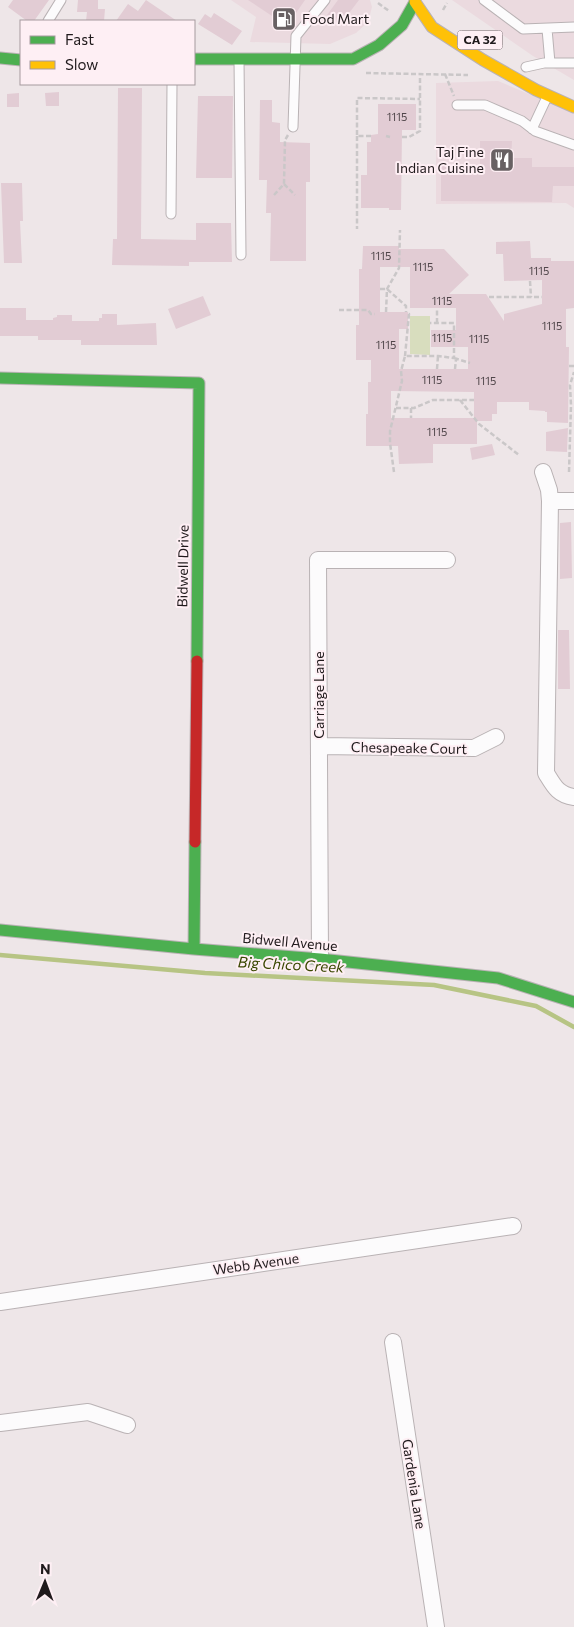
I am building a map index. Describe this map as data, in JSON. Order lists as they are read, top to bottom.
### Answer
{
  "streets": {
    "street": [
      "CA 32",
      "Bidwell Drive",
      "Carriage Lane",
      "Chesapeake Court",
      "Bidwell Avenue",
      "Webb Avenue",
      "Gardenia Lane"
    ]
  },
  "crossings": [
    ["Bidwell Drive", "Bidwell Avenue"],
    ["Carriage Lane", "Chesapeake Court"],
    ["Carriage Lane", "Bidwell Avenue"]
  ],
  "water": ["Big Chico Creek"],
  "places": {
    "fuel station": ["Food Mart"],
    "restaurant": ["Taj Fine Indian Cuisine"]
  },
  "house_numbers": [
    "1115",
    "1115",
    "1115",
    "1115",
    "1115",
    "1115",
    "1115",
    "1115",
    "1115",
    "1115",
    "1115",
    "1115"
  ],
  "legend": ["Fast", "Slow"],
  "north": "top"
}
